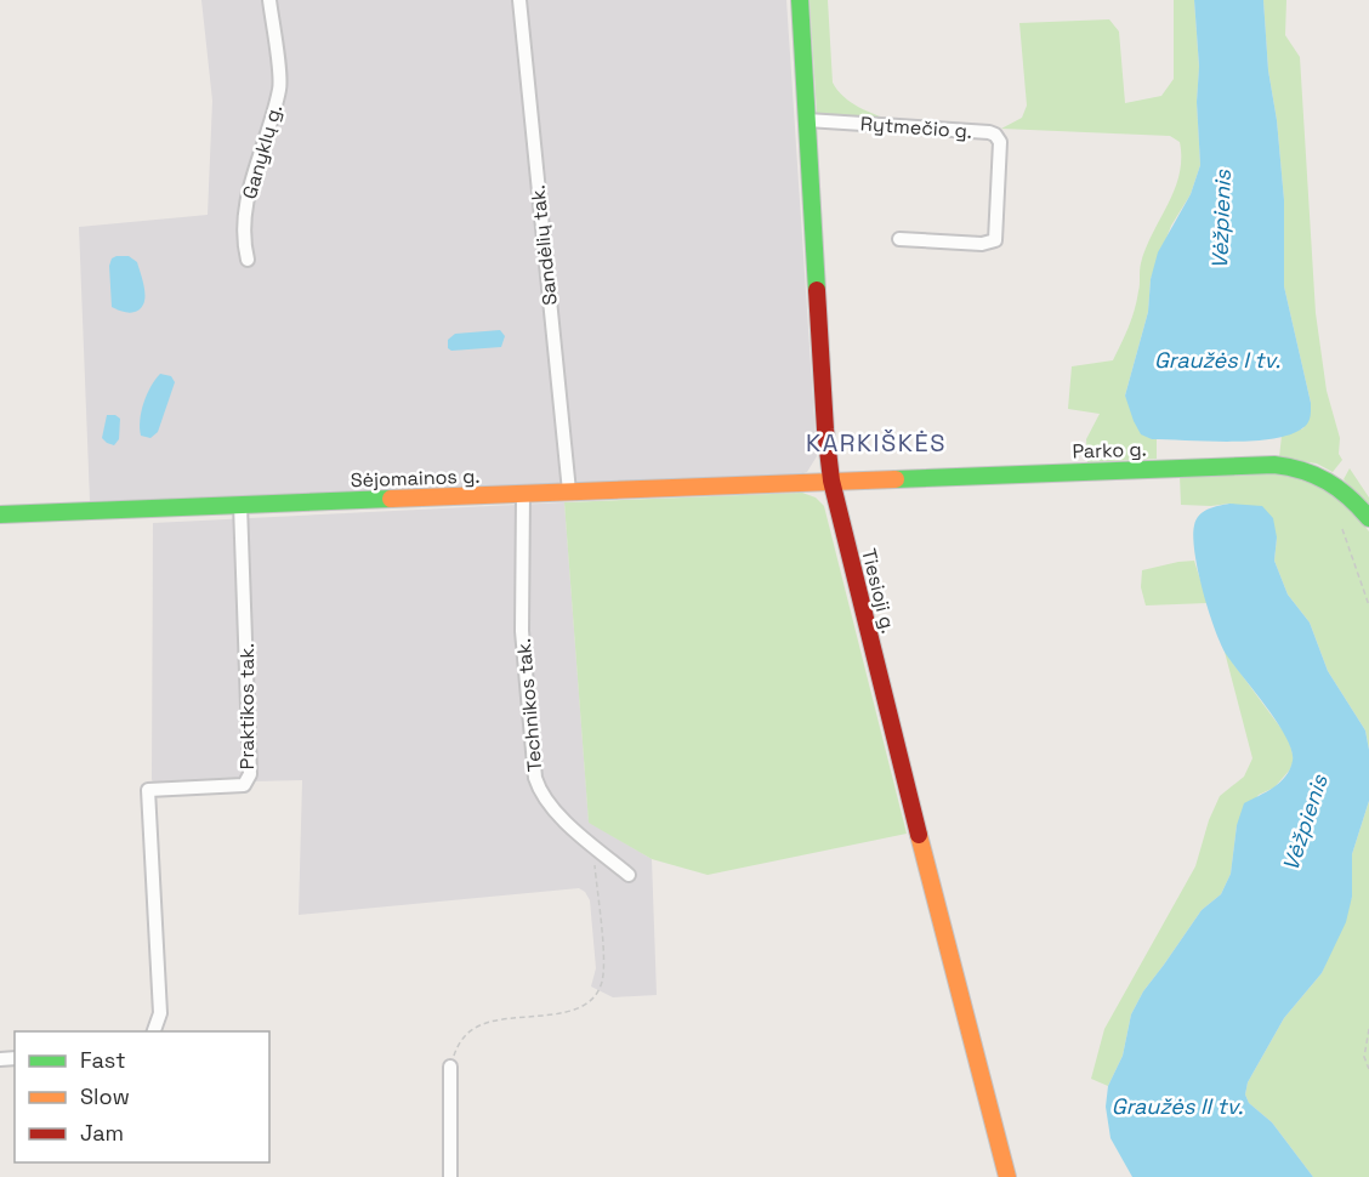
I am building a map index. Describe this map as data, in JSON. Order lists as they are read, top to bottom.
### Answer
{
  "streets": {
    "street": [
      "Rytmečio g.",
      "Ganyklų g.",
      "Sandėlių tak.",
      "Parko g.",
      "Sėjomainos g.",
      "Tiesioji g.",
      "Technikos tak.",
      "Praktikos tak."
    ]
  },
  "crossings": [
    ["Rytmečio g.", "Tiesioji g."],
    ["Sandėlių tak.", "Sėjomainos g."],
    ["Parko g.", "Sėjomainos g."],
    ["Parko g.", "Tiesioji g."],
    ["Sėjomainos g.", "Tiesioji g."],
    ["Sėjomainos g.", "Technikos tak."],
    ["Sėjomainos g.", "Praktikos tak."]
  ],
  "districts": ["KARKIŠKĖS"],
  "water": ["Vėžpienis", "Graužės I tv.", "Graužės II tv."],
  "legend": ["Fast", "Slow", "Jam"]
}
